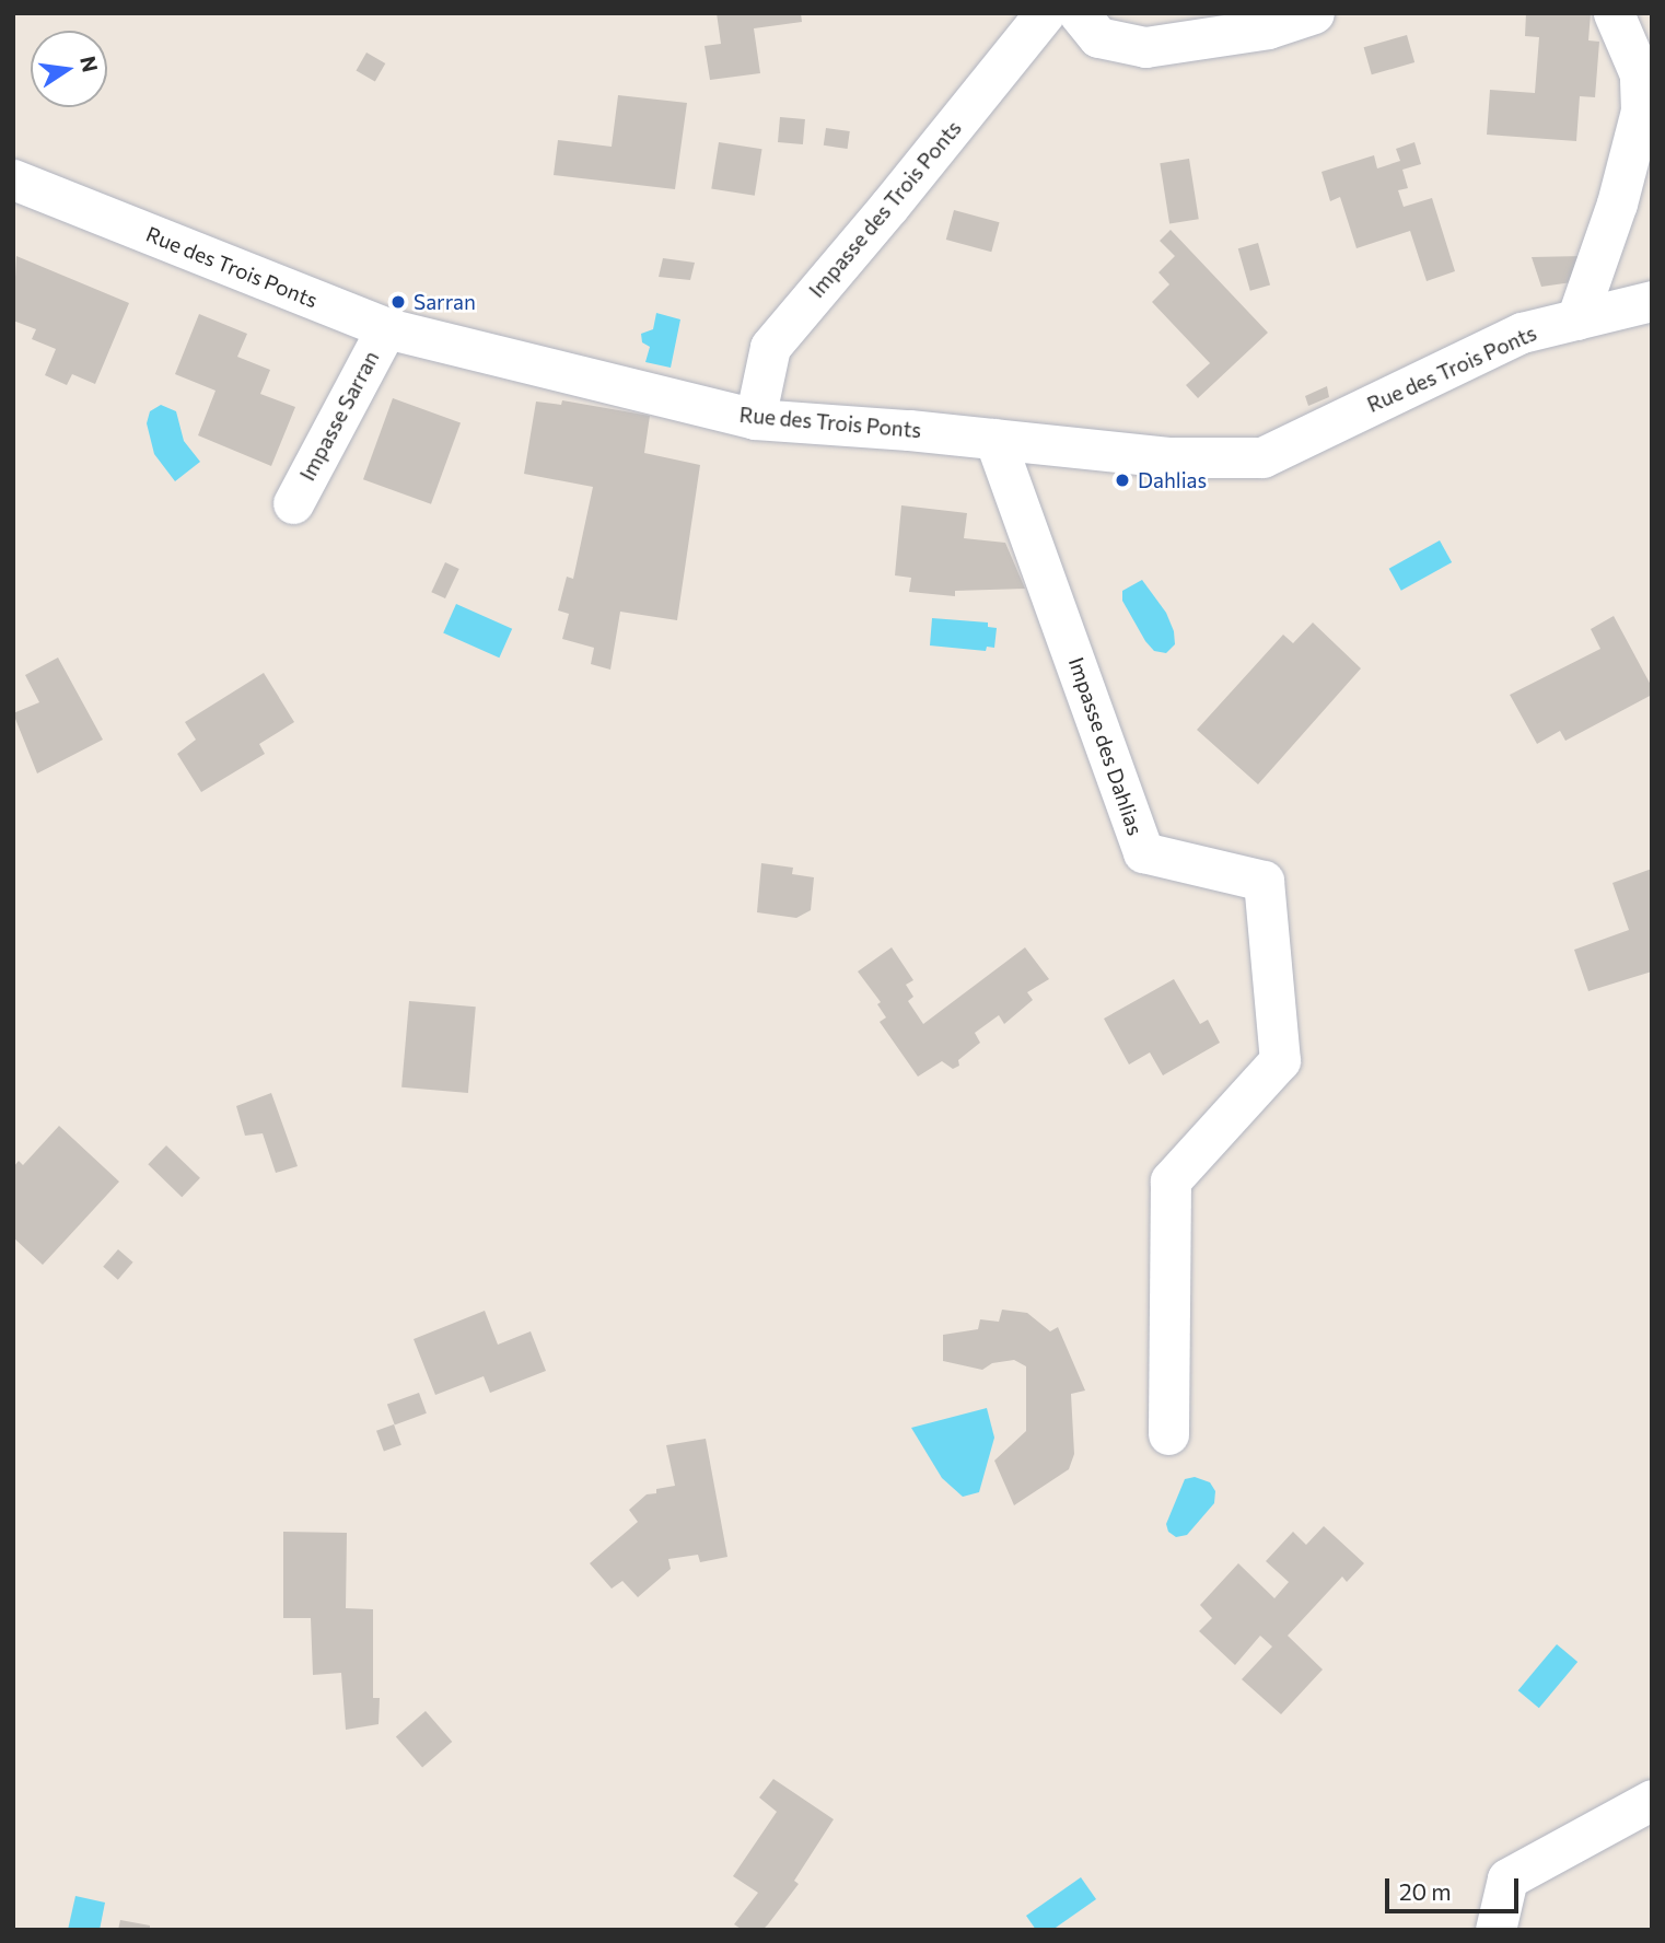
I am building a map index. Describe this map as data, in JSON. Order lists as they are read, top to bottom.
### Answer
{
  "streets": {
    "street": [
      "Impasse des Trois Ponts",
      "Rue des Trois Ponts",
      "Impasse Sarran",
      "Impasse des Dahlias"
    ]
  },
  "crossings": [
    ["Impasse des Trois Ponts", "Rue des Trois Ponts"],
    ["Rue des Trois Ponts", "Impasse Sarran"],
    ["Rue des Trois Ponts", "Impasse des Dahlias"]
  ],
  "places": ["Sarran", "Dahlias"],
  "scale_bar": "20 m",
  "north": "right"
}
